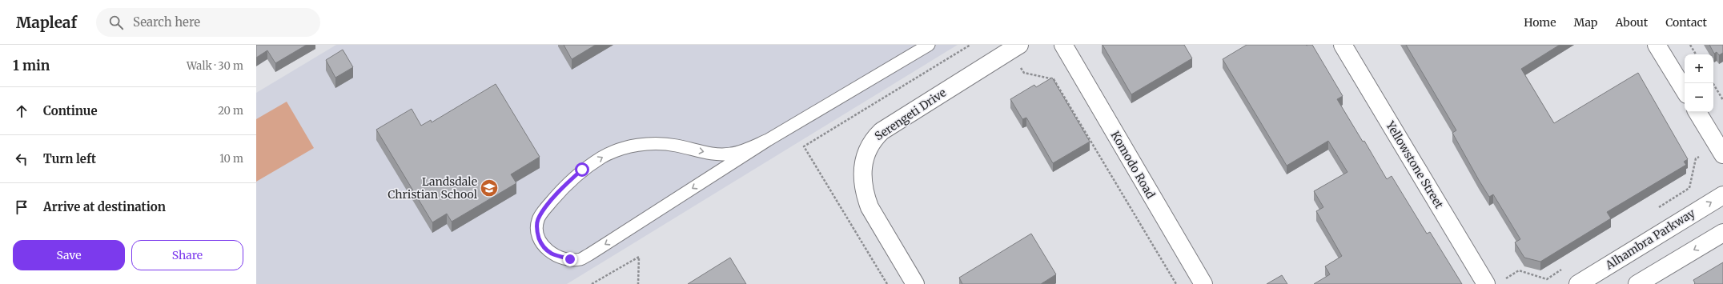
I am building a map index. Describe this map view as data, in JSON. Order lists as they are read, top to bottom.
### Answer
{
  "streets": {
    "street": [
      "Serengeti Drive",
      "Komodo Road",
      "Yellowstone Street",
      "Alhambra Parkway"
    ]
  },
  "places": {
    "school or university": ["Landsdale Christian School"]
  },
  "page": {
    "header": "Mapleaf",
    "search": "Search here",
    "nav": [
      "Home",
      "Map",
      "About",
      "Contact"
    ],
    "heading": ["1 min", "Walk · 30 m"],
    "map_buttons": ["+", "−"],
    "list": [
      ["Continue", "20 m"],
      ["Turn left", "10 m"],
      "Arrive at destination"
    ],
    "buttons": ["Save", "Share"]
  }
}
